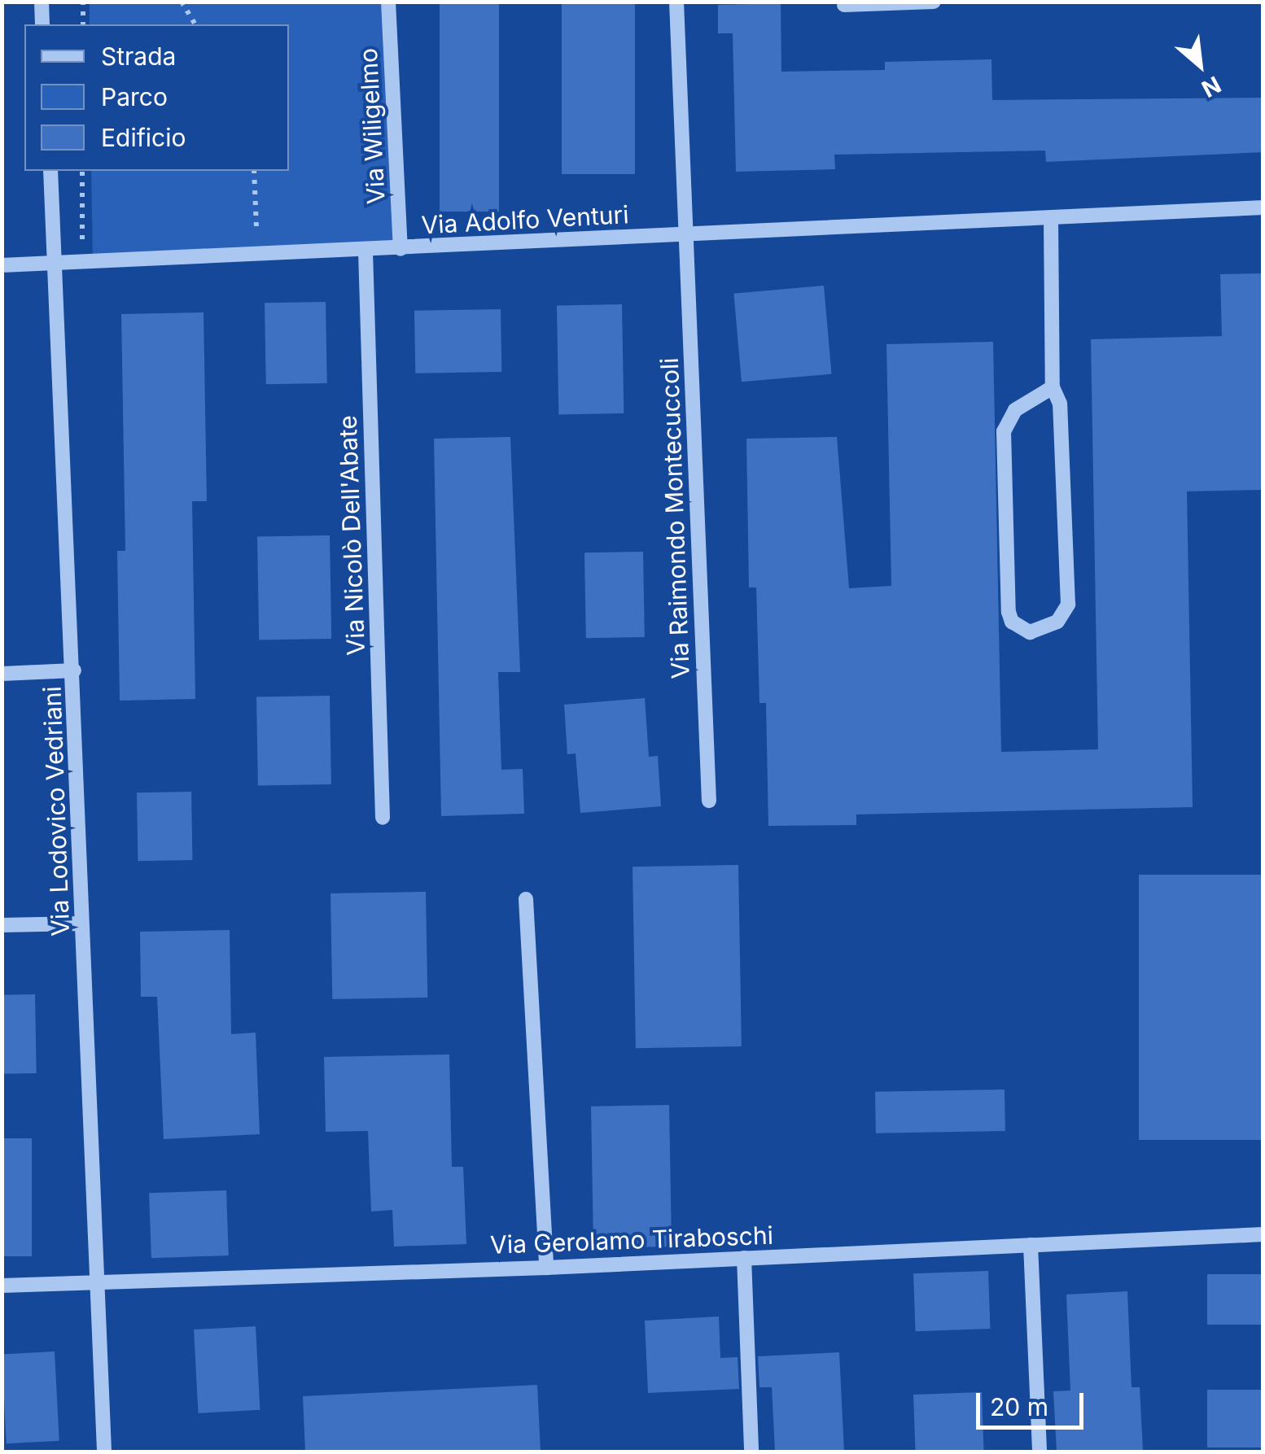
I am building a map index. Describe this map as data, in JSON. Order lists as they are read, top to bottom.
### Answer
{
  "streets": {
    "street": [
      "Via Wiligelmo",
      "Via Adolfo Venturi",
      "Via Raimondo Montecuccoli",
      "Via Nicolò Dell'Abate",
      "Via Lodovico Vedriani",
      "Via Gerolamo Tiraboschi"
    ]
  },
  "crossings": [
    ["Via Wiligelmo", "Via Adolfo Venturi"],
    ["Via Adolfo Venturi", "Via Raimondo Montecuccoli"],
    ["Via Adolfo Venturi", "Via Nicolò Dell'Abate"],
    ["Via Adolfo Venturi", "Via Lodovico Vedriani"],
    ["Via Lodovico Vedriani", "Via Gerolamo Tiraboschi"]
  ],
  "legend": ["Strada", "Parco", "Edificio"],
  "scale_bar": "20 m",
  "north": "bottom right"
}
